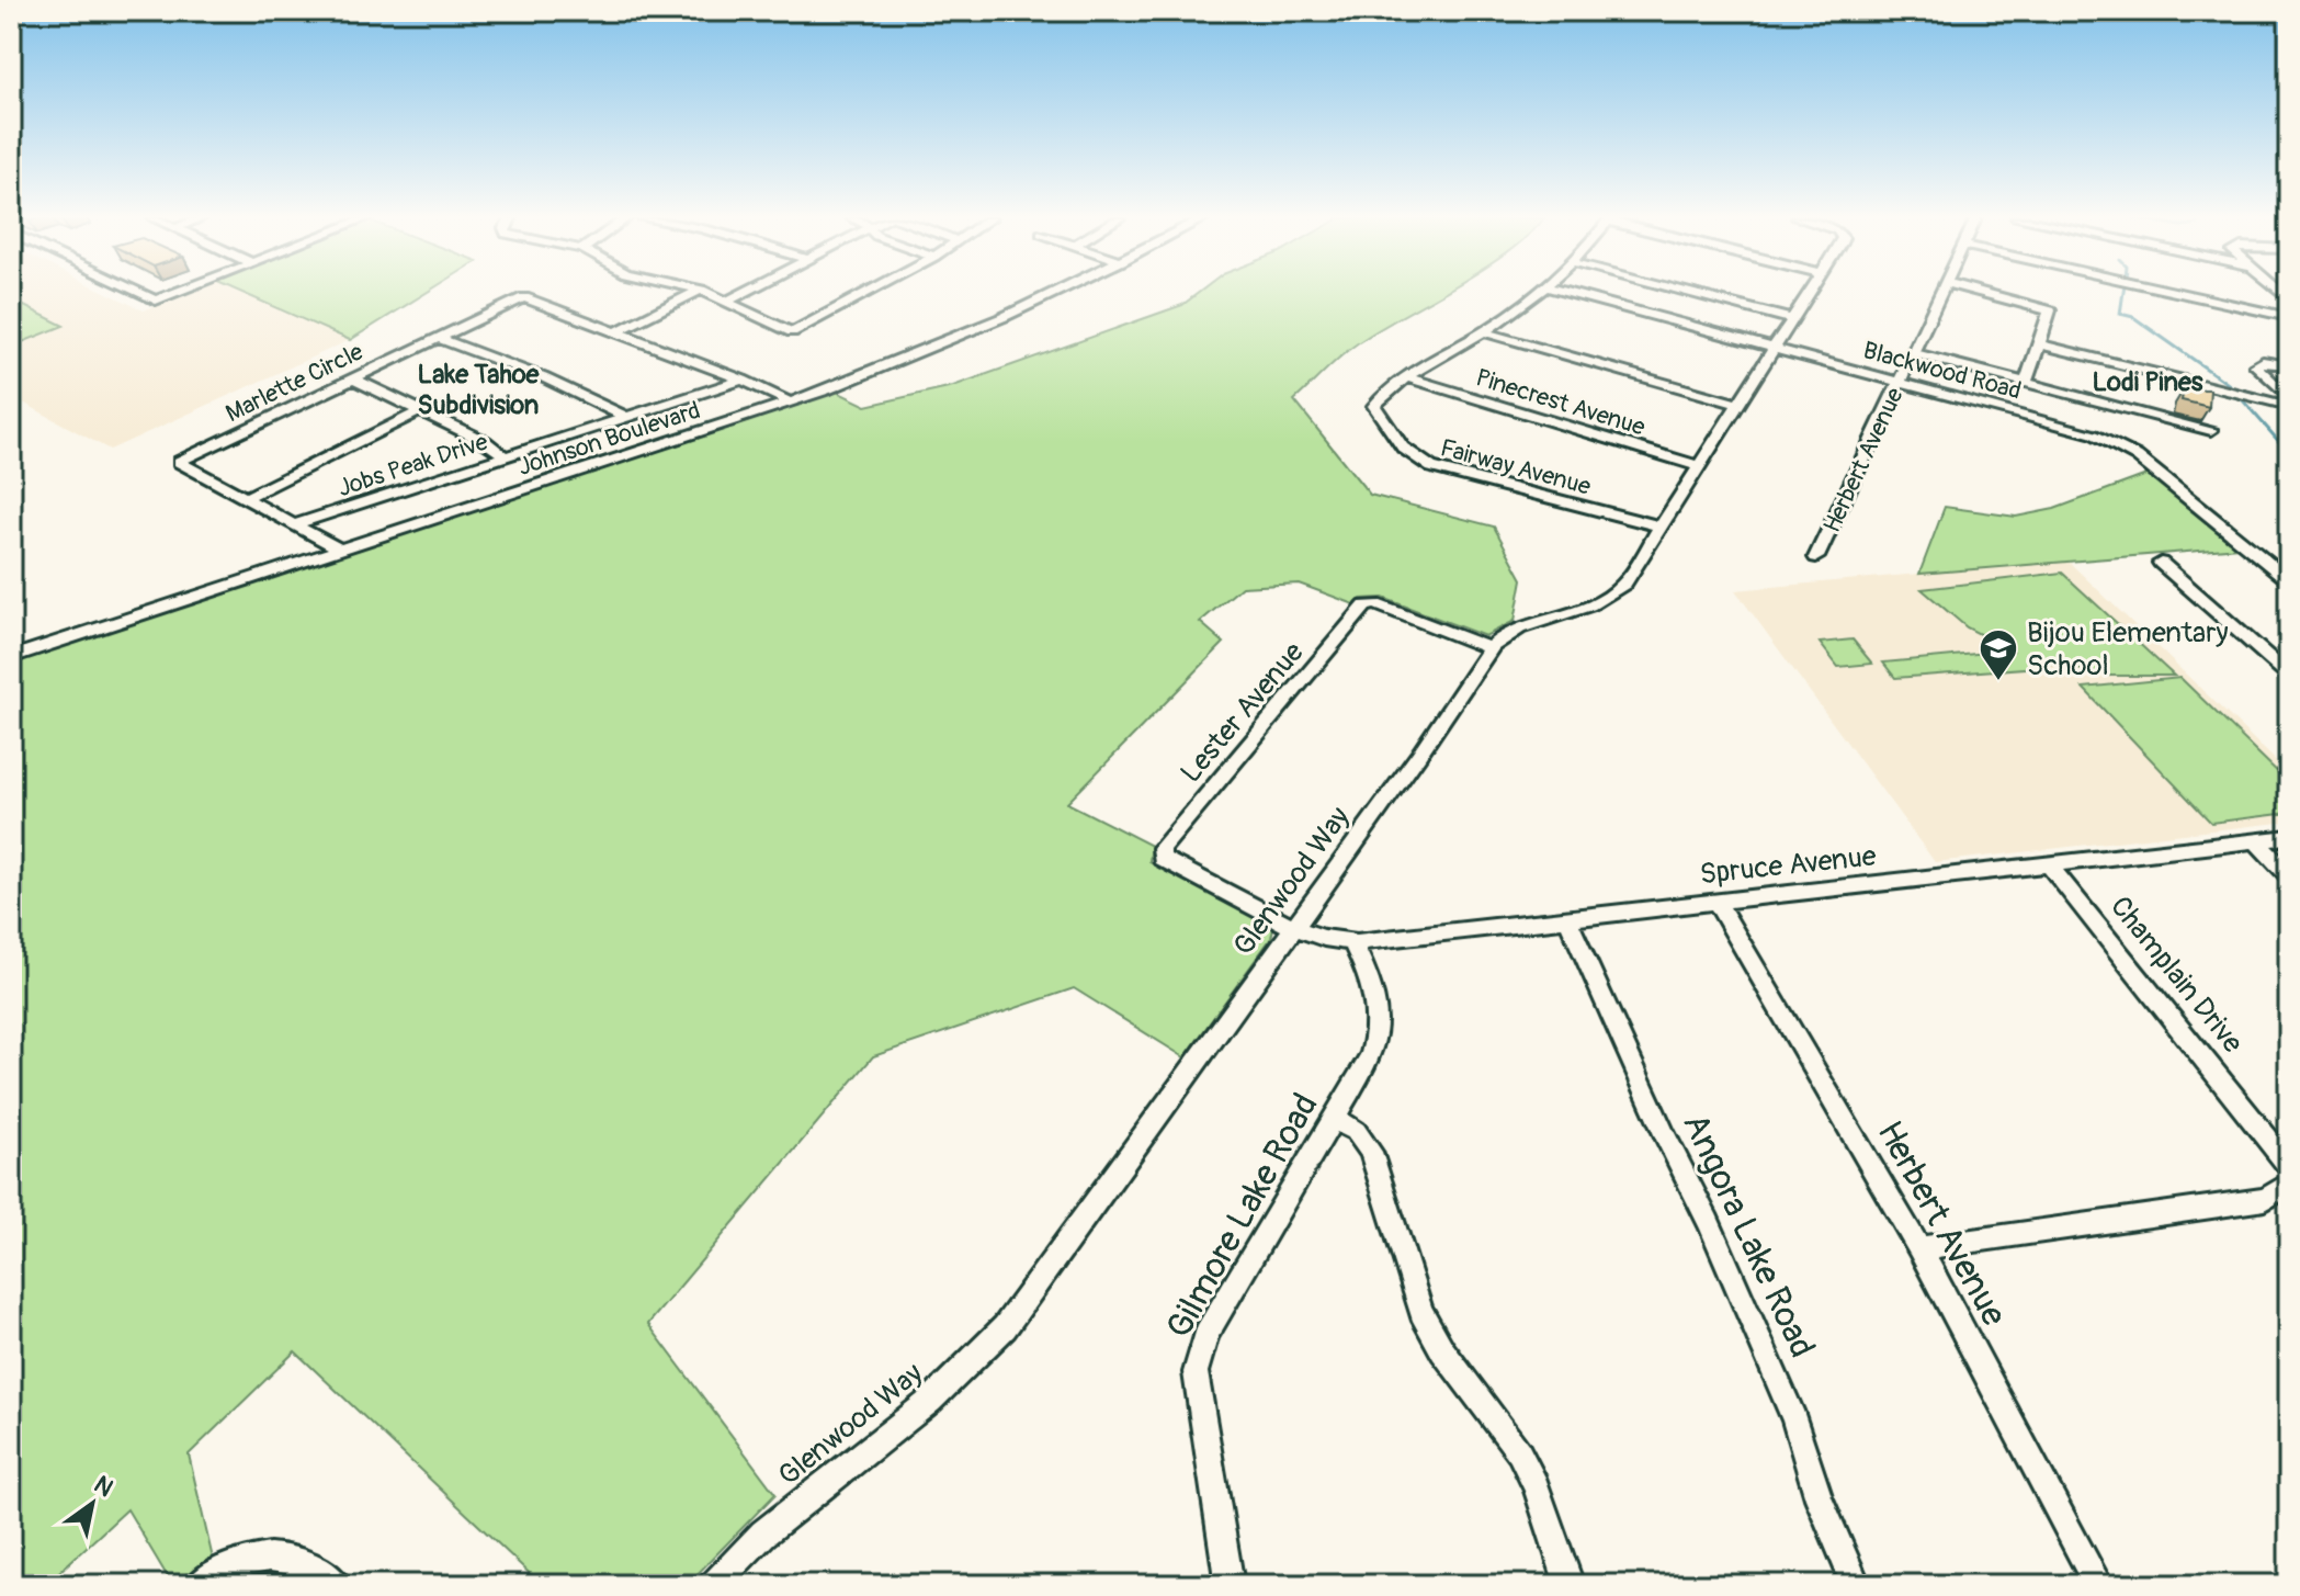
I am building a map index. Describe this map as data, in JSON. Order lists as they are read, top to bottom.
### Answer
{
  "streets": {
    "street": [
      "Blackwood Road",
      "Marlette Circle",
      "Pinecrest Avenue",
      "Johnson Boulevard",
      "Herbert Avenue",
      "Jobs Peak Drive",
      "Fairway Avenue",
      "Lester Avenue",
      "Spruce Avenue",
      "Glenwood Way",
      "Champlain Drive",
      "Gilmore Lake Road",
      "Angora Lake Road"
    ]
  },
  "crossings": [
    ["Blackwood Road", "Herbert Avenue"],
    ["Blackwood Road", "Glenwood Way"],
    ["Marlette Circle", "Johnson Boulevard"],
    ["Marlette Circle", "Jobs Peak Drive"],
    ["Pinecrest Avenue", "Fairway Avenue"],
    ["Pinecrest Avenue", "Glenwood Way"],
    ["Herbert Avenue", "Spruce Avenue"],
    ["Fairway Avenue", "Glenwood Way"],
    ["Lester Avenue", "Spruce Avenue"],
    ["Lester Avenue", "Glenwood Way"],
    ["Spruce Avenue", "Glenwood Way"],
    ["Spruce Avenue", "Champlain Drive"],
    ["Spruce Avenue", "Gilmore Lake Road"],
    ["Spruce Avenue", "Angora Lake Road"]
  ],
  "districts": ["Lake Tahoe Subdivision", "Lodi Pines"],
  "places": {
    "school or university": ["Bijou Elementary School"]
  },
  "north": "top right"
}
